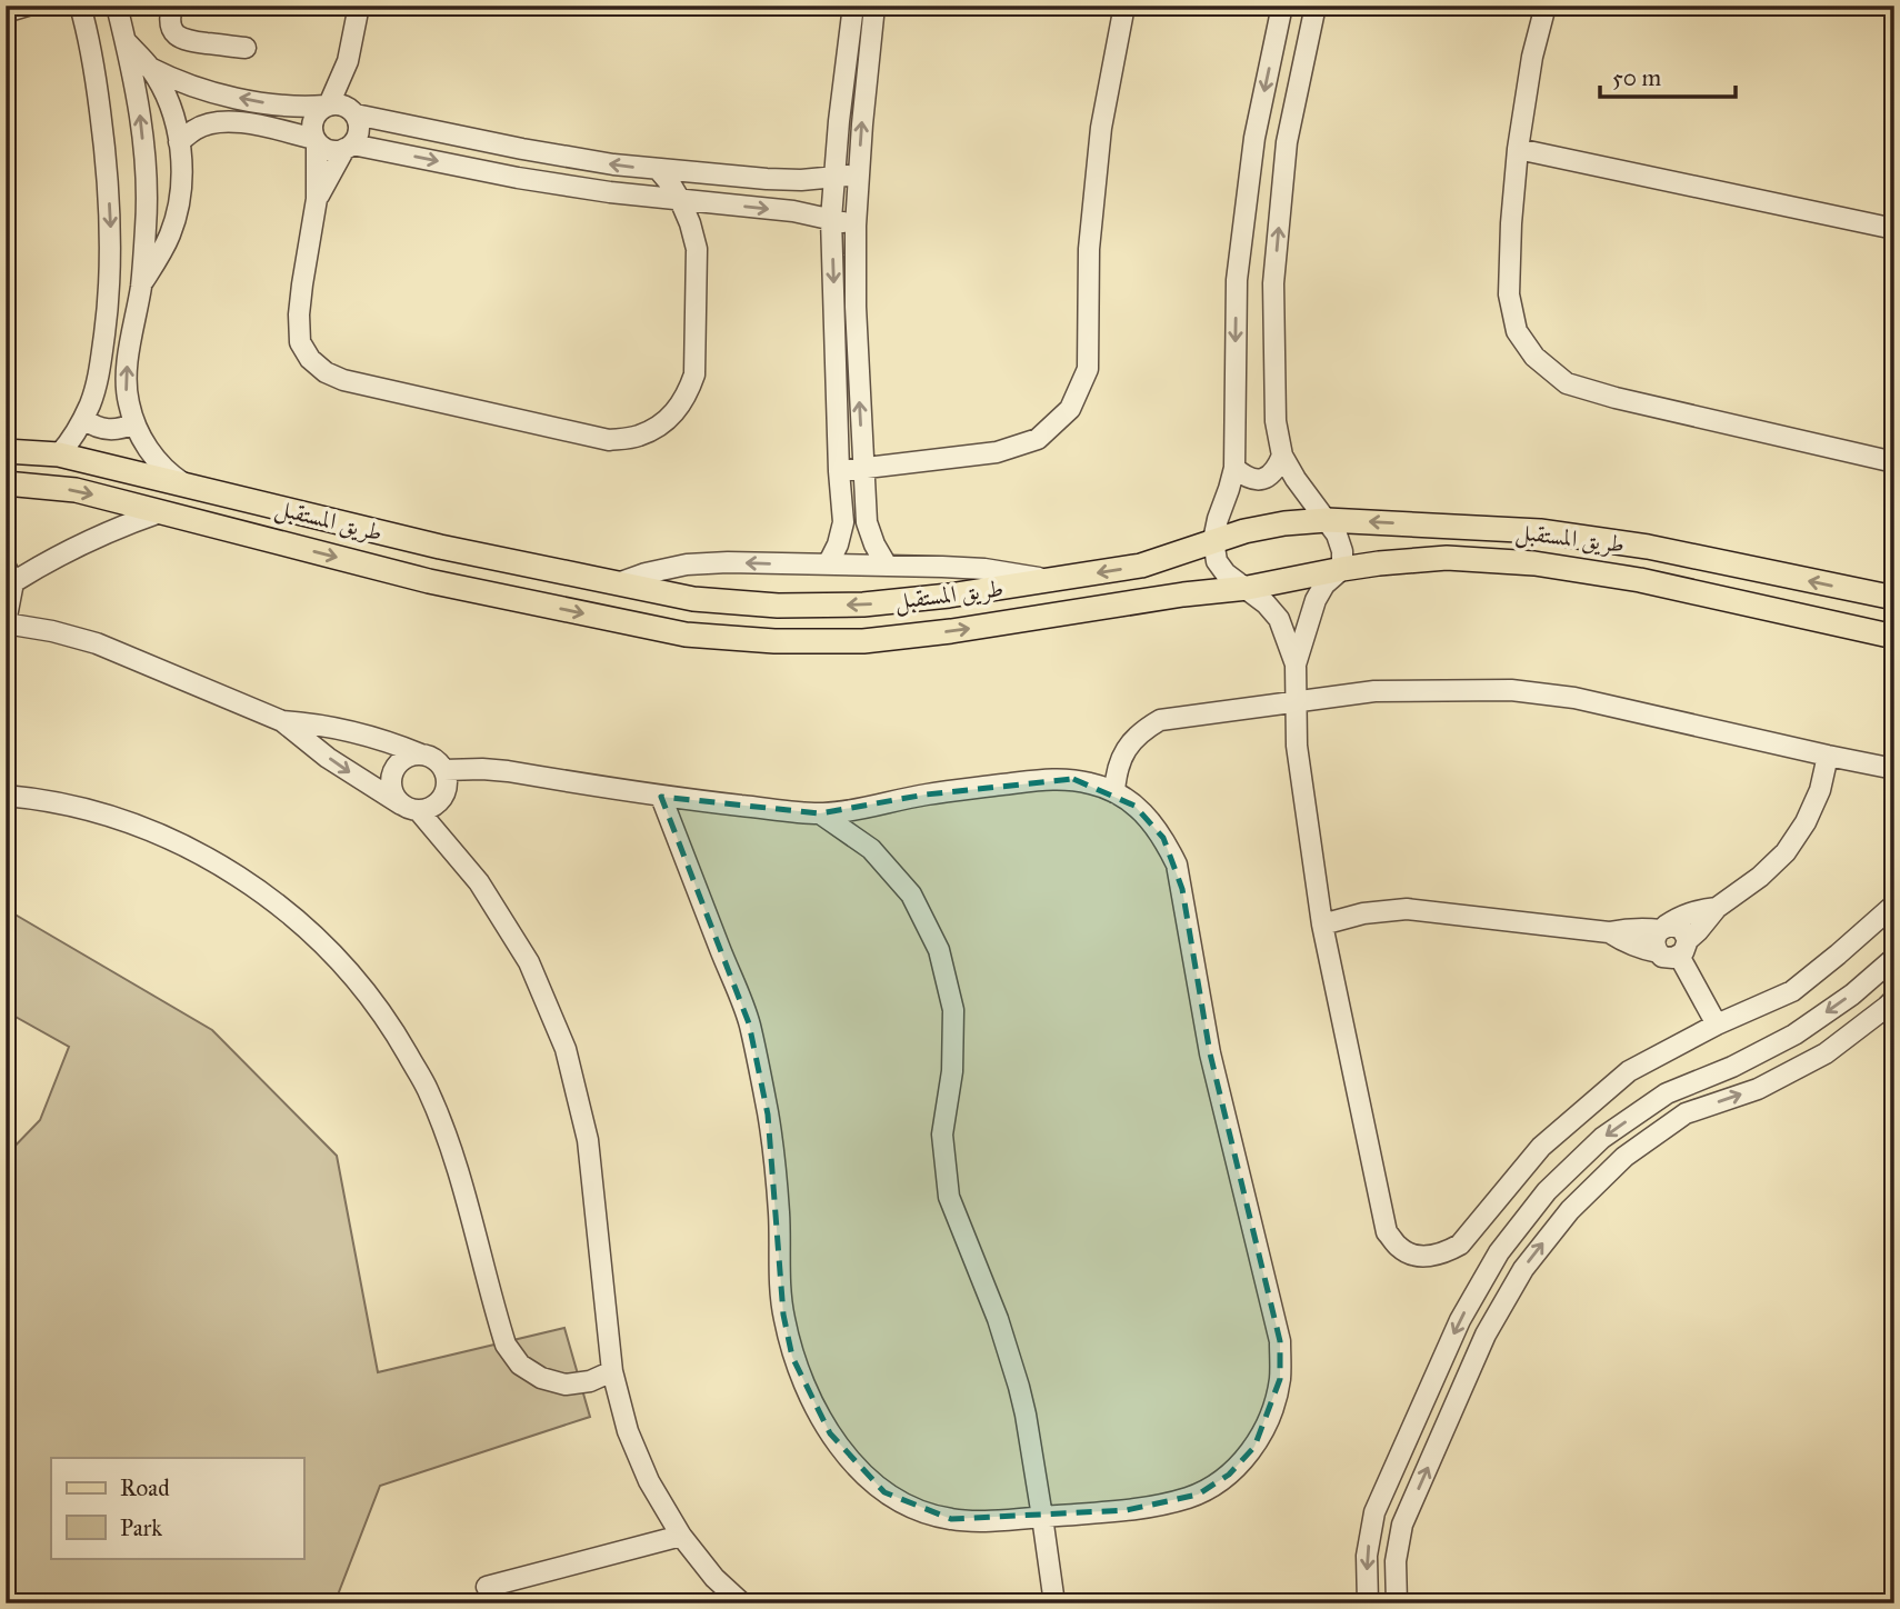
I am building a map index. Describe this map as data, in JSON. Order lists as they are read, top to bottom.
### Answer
{
  "streets": {
    "main road": ["طريق المستقبل"]
  },
  "legend": ["Road", "Park"],
  "scale_bar": "50 m"
}
